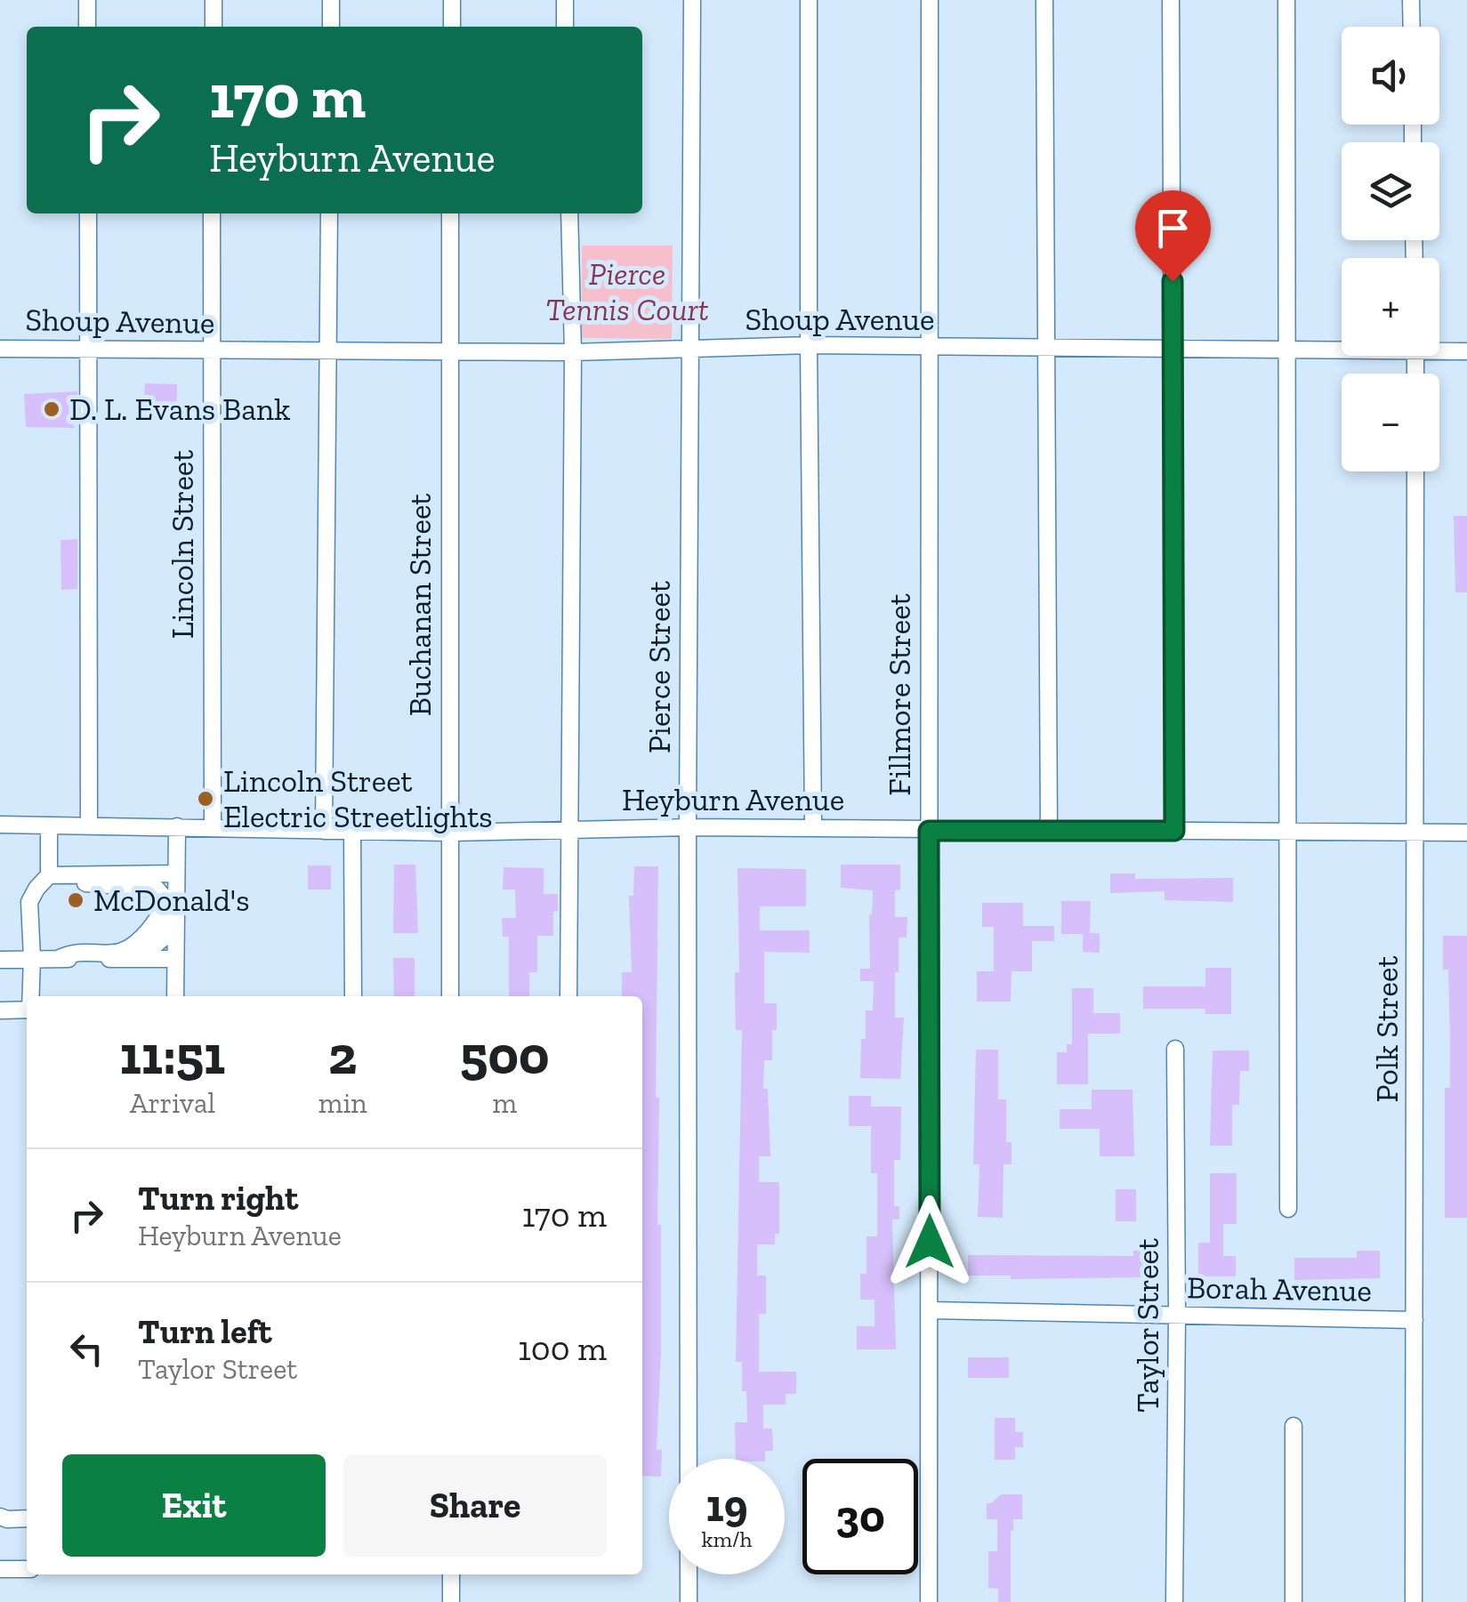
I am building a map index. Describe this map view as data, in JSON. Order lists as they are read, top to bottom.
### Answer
{
  "streets": {
    "street": [
      "Shoup Avenue",
      "Lincoln Street",
      "Buchanan Street",
      "Pierce Street",
      "Fillmore Street",
      "Heyburn Avenue",
      "Polk Street",
      "Borah Avenue",
      "Taylor Street"
    ]
  },
  "crossings": [
    ["Shoup Avenue", "Lincoln Street"],
    ["Shoup Avenue", "Buchanan Street"],
    ["Shoup Avenue", "Pierce Street"],
    ["Shoup Avenue", "Fillmore Street"],
    ["Lincoln Street", "Heyburn Avenue"],
    ["Buchanan Street", "Heyburn Avenue"],
    ["Pierce Street", "Heyburn Avenue"],
    ["Fillmore Street", "Heyburn Avenue"],
    ["Fillmore Street", "Borah Avenue"],
    ["Heyburn Avenue", "Polk Street"],
    ["Polk Street", "Borah Avenue"],
    ["Borah Avenue", "Taylor Street"]
  ],
  "parks": ["Pierce Tennis Court"],
  "places": ["D. L. Evans Bank", "Lincoln Street Electric Streetlights", "McDonald's"],
  "page": {
    "map_buttons": ["+", "−"],
    "turn": ["170 m", "Heyburn Avenue"],
    "eta": [
      "11:51",
      "Arrival",
      "2",
      "min",
      "500",
      "m"
    ],
    "list": [
      {
        "name": "Turn right",
        "note": "Heyburn Avenue",
        "value": "170 m"
      },
      {
        "name": "Turn left",
        "note": "Taylor Street",
        "value": "100 m"
      }
    ],
    "buttons": ["Exit", "Share"],
    "speed": "19 km/h",
    "limit": "30"
  }
}
